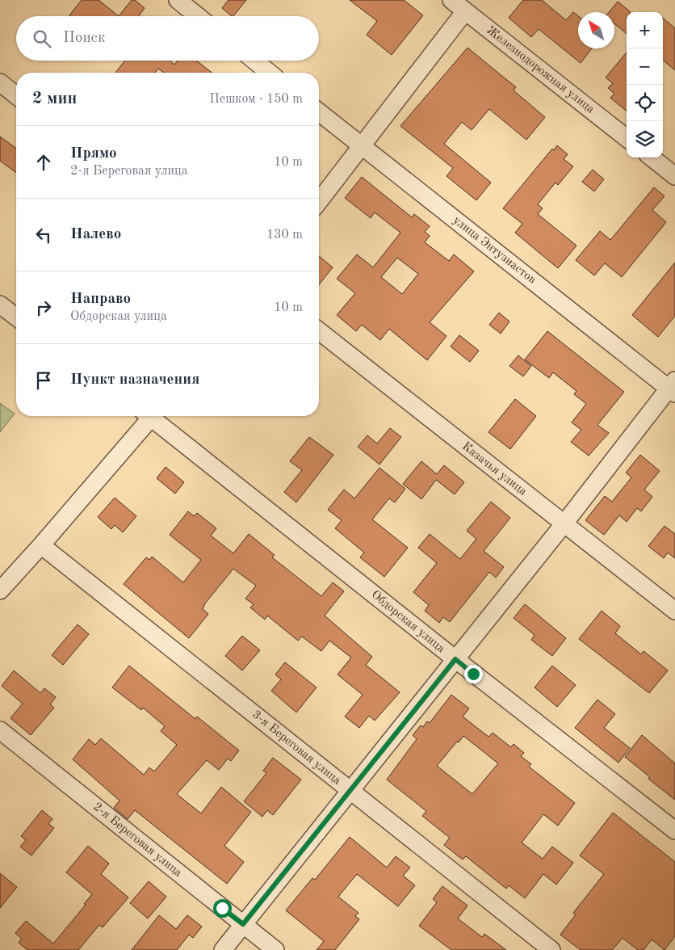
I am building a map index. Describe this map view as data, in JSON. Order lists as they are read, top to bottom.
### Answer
{
  "streets": {
    "street": [
      "Железнодорожная улица",
      "улица Энтузиастов",
      "Казачья улица",
      "Обдорская улица",
      "3-я Береговая улица",
      "2-я Береговая улица"
    ]
  },
  "north": "top left",
  "page": {
    "map_buttons": ["+", "−"],
    "search": "Поиск",
    "heading": ["2 мин", "Пешком · 150 m"],
    "list": [
      ["Прямо", "2-я Береговая улица", "10 m"],
      ["Налево", "130 m"],
      ["Направо", "Обдорская улица", "10 m"],
      "Пункт назначения"
    ]
  }
}
